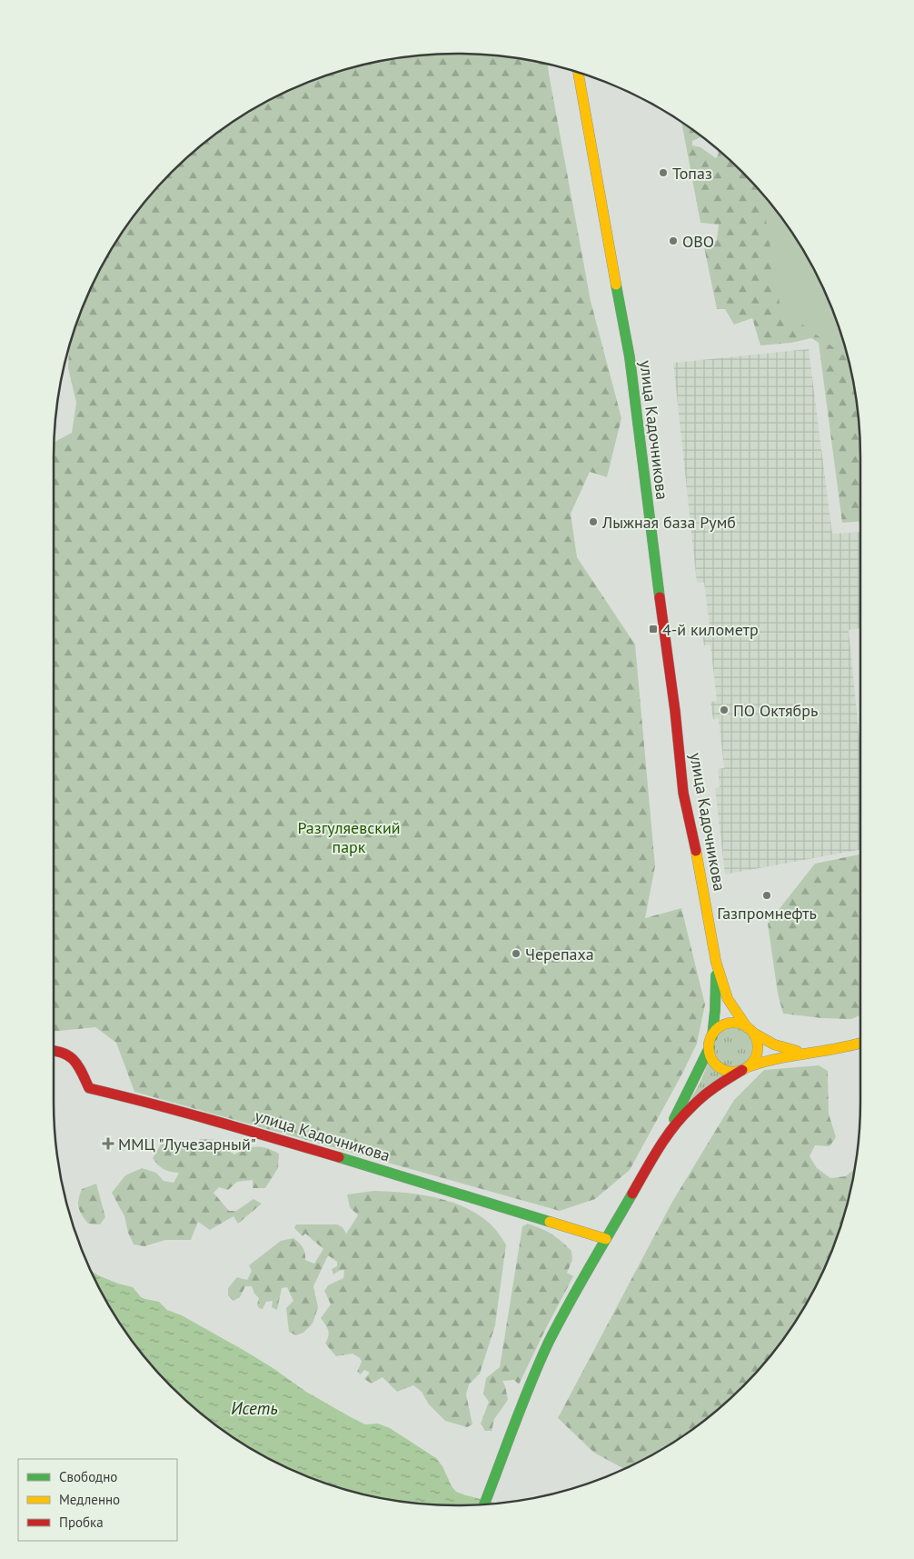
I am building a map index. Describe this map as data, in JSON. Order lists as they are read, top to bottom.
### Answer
{
  "streets": {
    "main road": ["улица Кадочникова"]
  },
  "water": ["Исеть"],
  "parks": ["Разгуляевский парк"],
  "places": {
    "other": [
      "Топаз",
      "ОВО",
      "Лыжная база Румб",
      "ПО Октябрь",
      "Газпромнефть",
      "Черепаха"
    ],
    "transit": ["4-й километр"],
    "health": ["ММЦ \"Лучезарный\""]
  },
  "legend": ["Свободно", "Медленно", "Пробка"]
}
